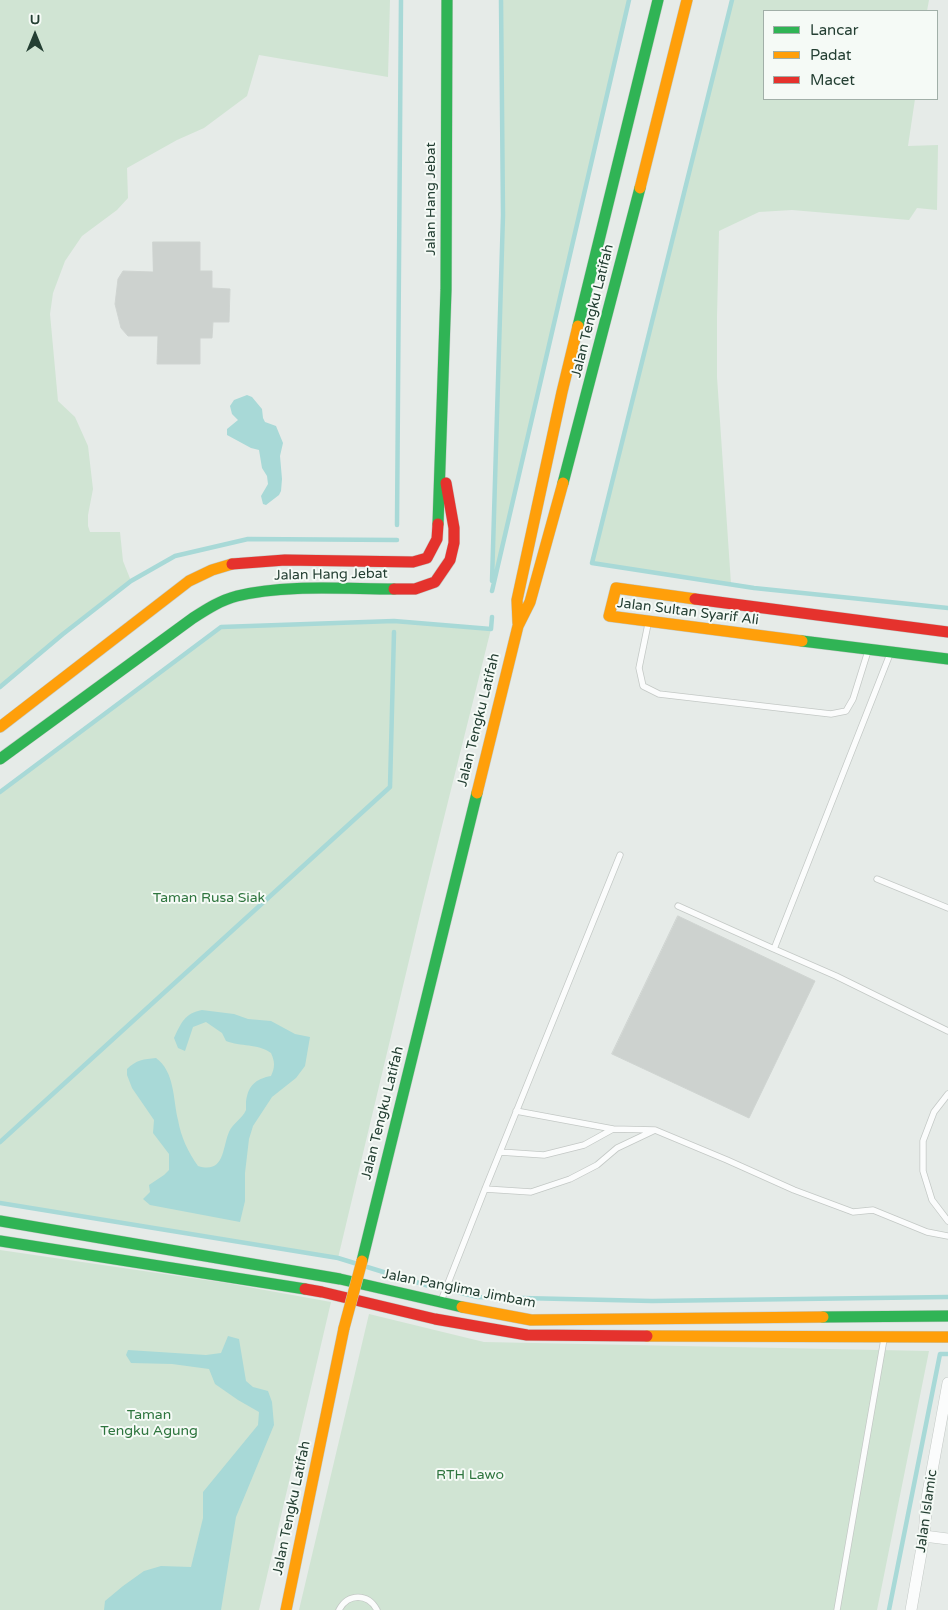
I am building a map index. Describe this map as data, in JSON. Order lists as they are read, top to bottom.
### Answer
{
  "streets": {
    "street": [
      "Jalan Hang Jebat",
      "Jalan Tengku Latifah",
      "Jalan Sultan Syarif Ali",
      "Jalan Panglima Jimbam",
      "Jalan Islamic"
    ]
  },
  "parks": ["Taman Rusa Siak", "Taman Tengku Agung", "RTH Lawo"],
  "legend": ["Lancar", "Padat", "Macet"],
  "north": "top"
}
